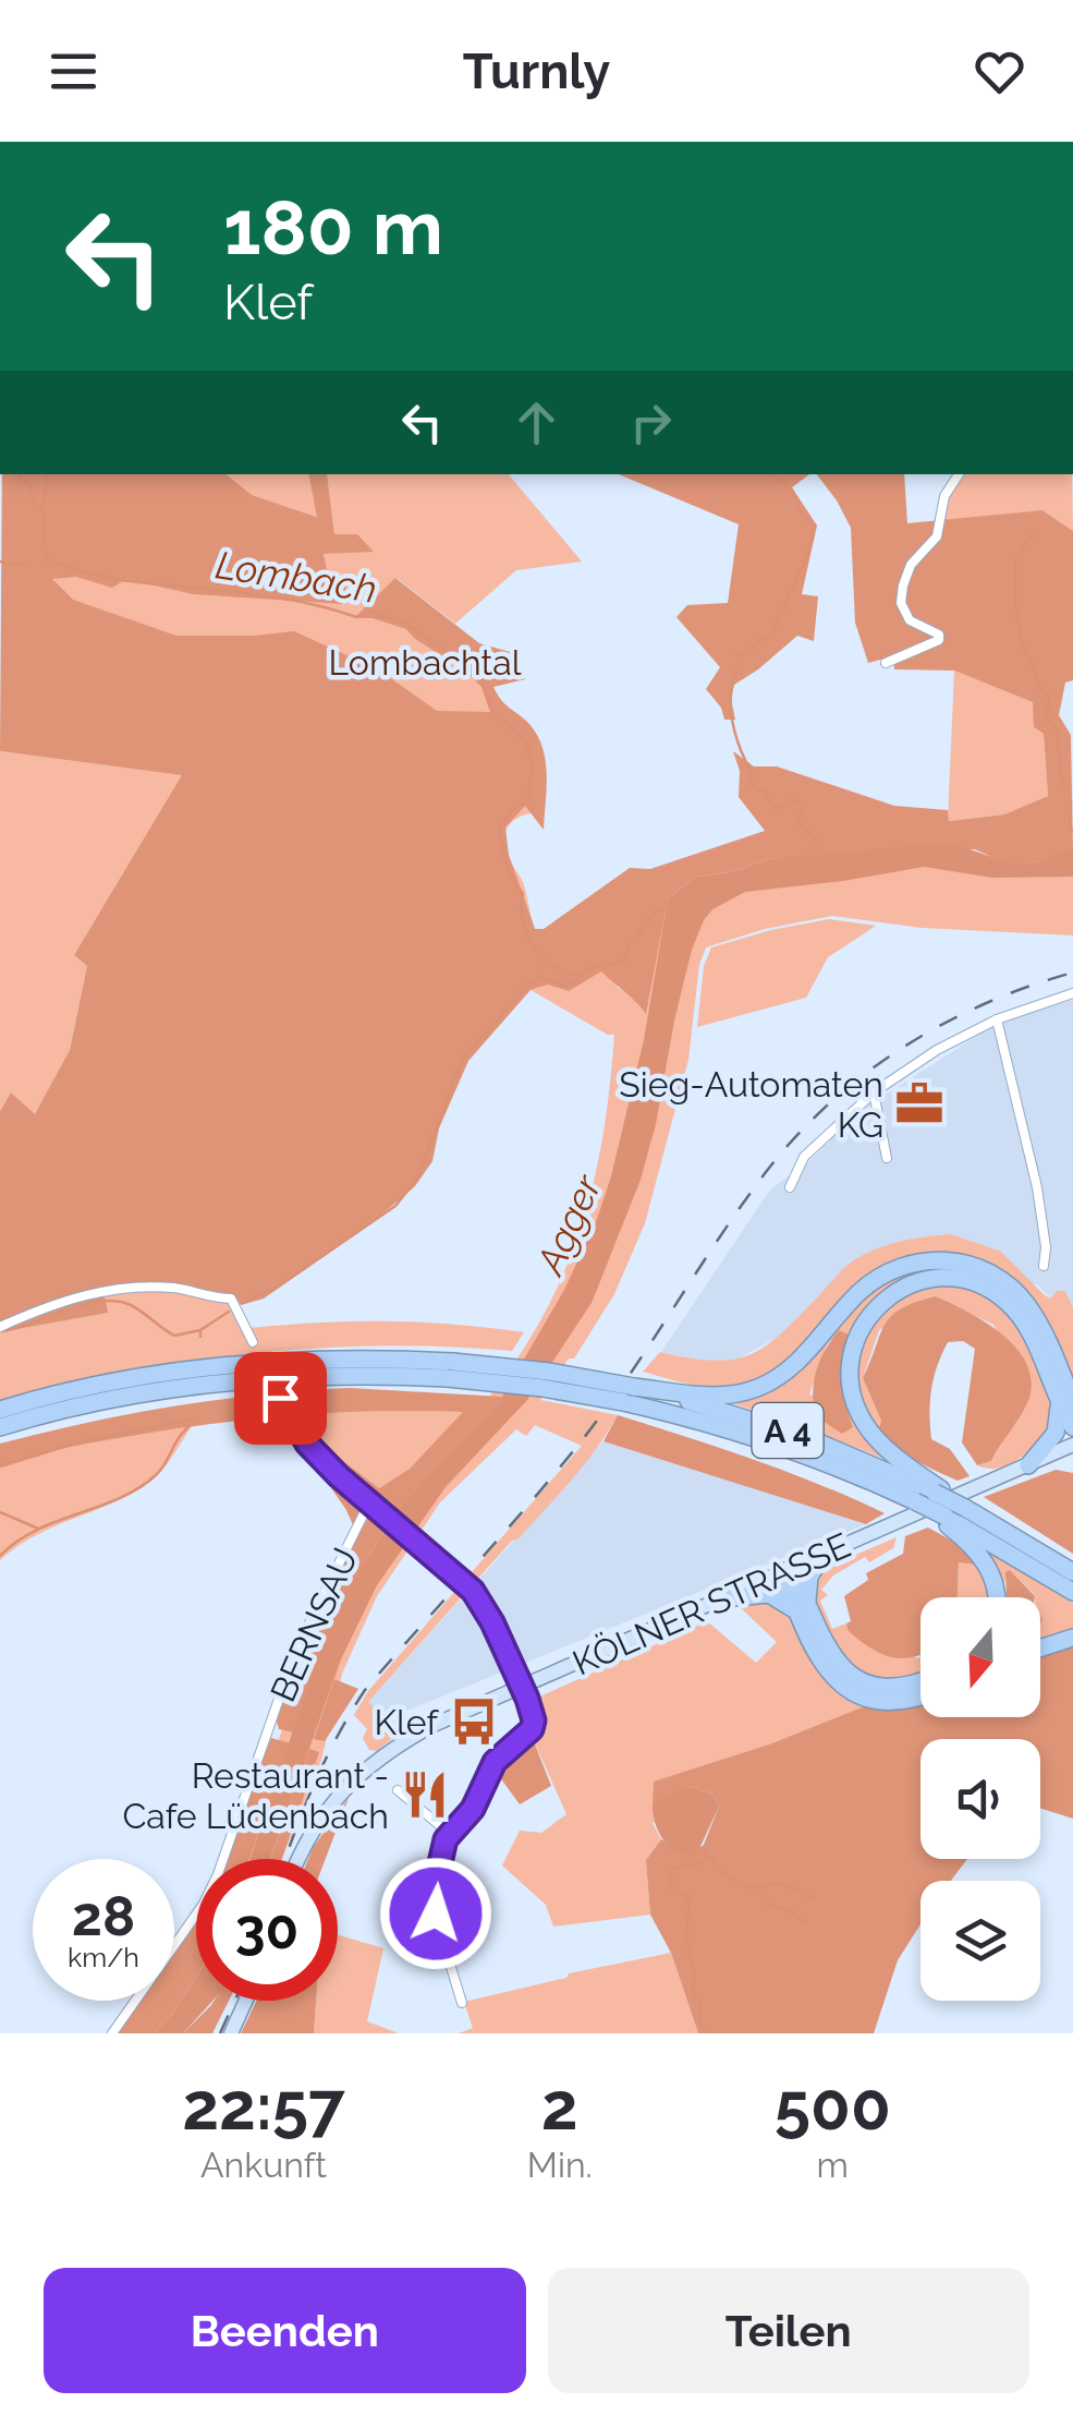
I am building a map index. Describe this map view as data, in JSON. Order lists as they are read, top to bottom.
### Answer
{
  "streets": {
    "highway": ["A 4"],
    "main road": ["KÖLNER STRASSE"],
    "street": ["BERNSAU"]
  },
  "water": ["Lombach", "Agger"],
  "parks": ["Lombachtal"],
  "places": {
    "office": ["Sieg-Automaten KG"],
    "bus stop": ["Klef"],
    "restaurant": ["Restaurant - Cafe Lüdenbach"]
  },
  "north": "bottom",
  "page": {
    "header": "Turnly",
    "turn": ["180 m", "Klef"],
    "speed": "28 km/h",
    "limit": "30",
    "eta": [
      "22:57",
      "Ankunft",
      "2",
      "Min.",
      "500",
      "m"
    ],
    "buttons": ["Beenden", "Teilen"]
  }
}
